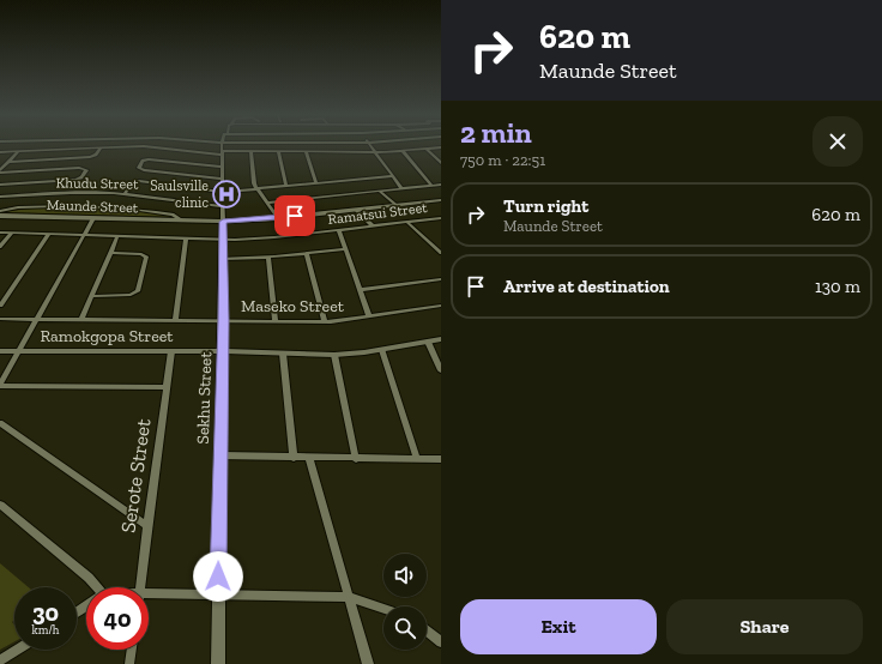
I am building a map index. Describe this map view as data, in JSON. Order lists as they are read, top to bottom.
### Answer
{
  "streets": {
    "street": [
      "Khudu Street",
      "Maunde Street",
      "Ramatsui Street",
      "Maseko Street",
      "Ramokgopa Street",
      "Sekhu Street",
      "Serote Street"
    ]
  },
  "crossings": [
    ["Khudu Street", "Sekhu Street"],
    ["Maunde Street", "Sekhu Street"],
    ["Ramatsui Street", "Sekhu Street"],
    ["Maseko Street", "Sekhu Street"],
    ["Ramokgopa Street", "Sekhu Street"],
    ["Ramokgopa Street", "Serote Street"]
  ],
  "places": {
    "hospital": ["Saulsville clinic"]
  },
  "page": {
    "turn": ["620 m", "Maunde Street"],
    "heading": ["2 min", "750 m · 22:51"],
    "list": [
      {
        "name": "Turn right",
        "note": "Maunde Street",
        "value": "620 m"
      },
      {
        "name": "Arrive at destination",
        "value": "130 m"
      }
    ],
    "speed": "30 km/h",
    "limit": "40",
    "buttons": ["Exit", "Share"]
  }
}
